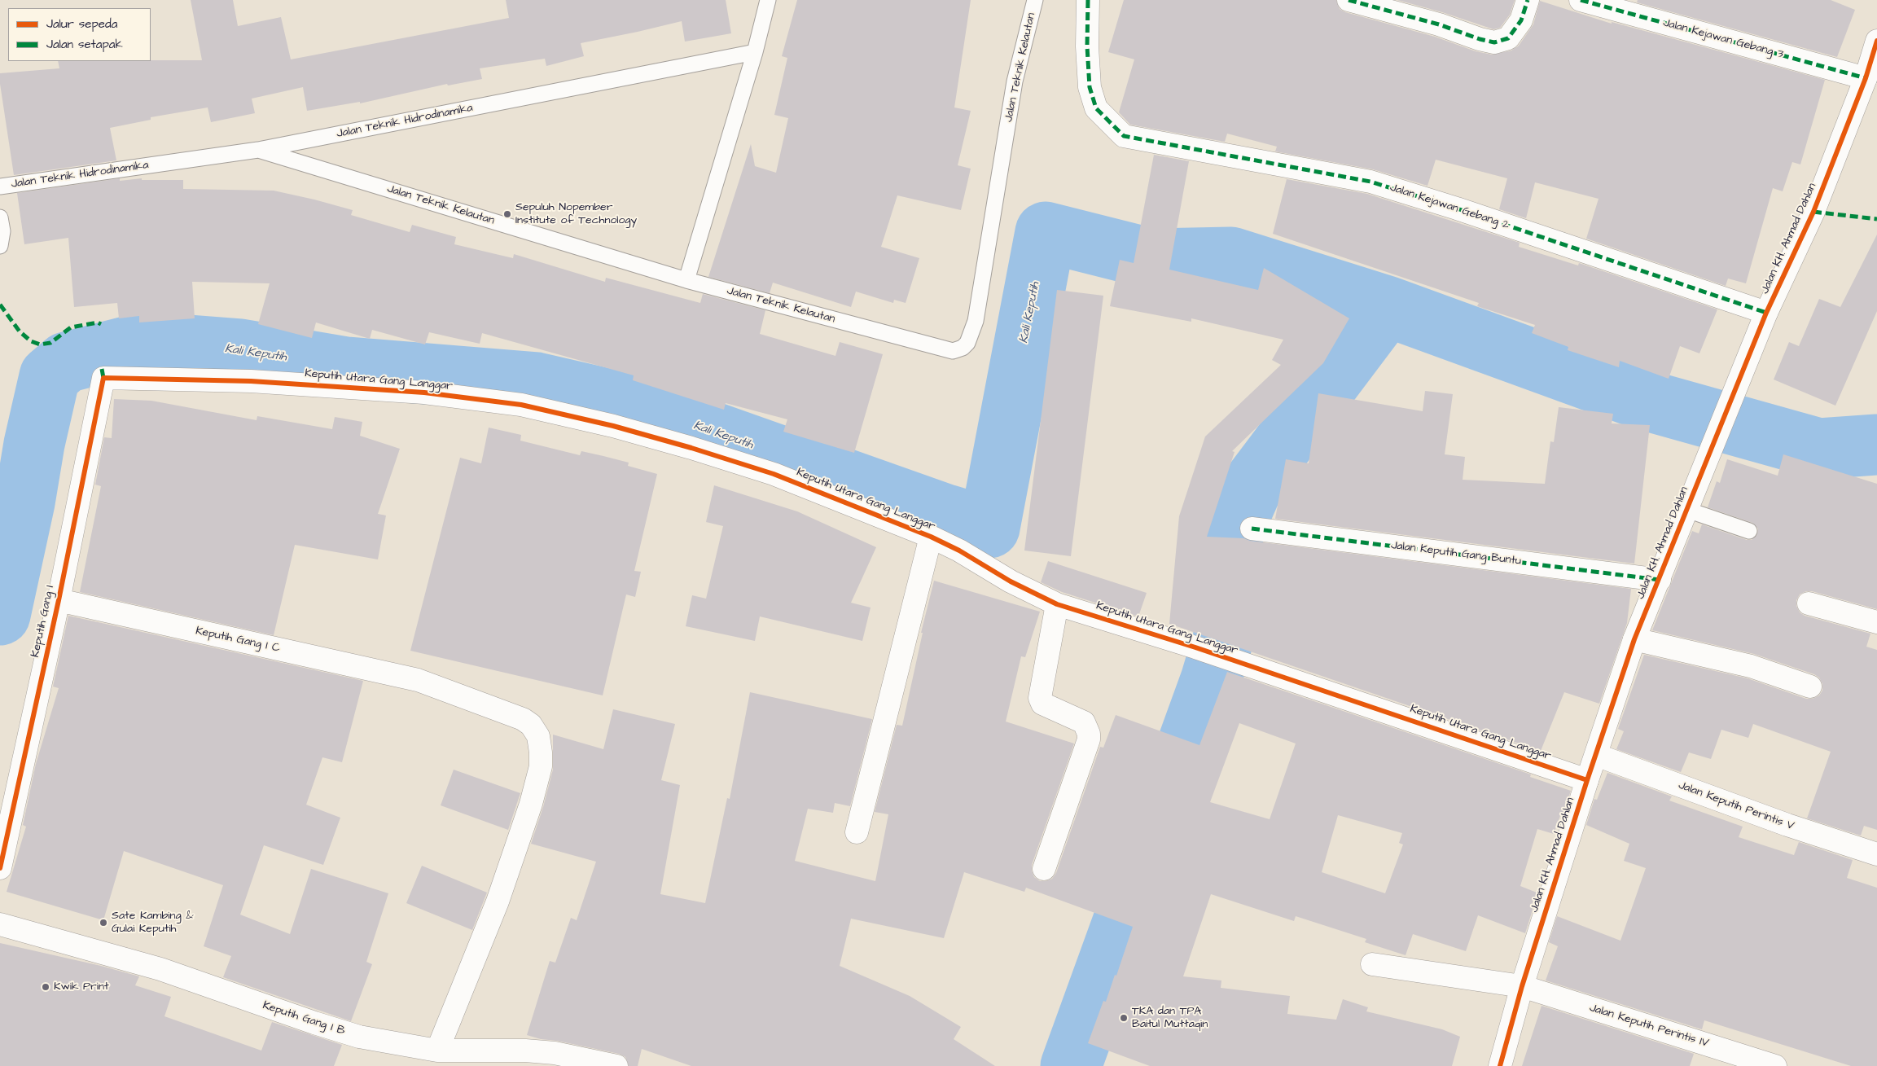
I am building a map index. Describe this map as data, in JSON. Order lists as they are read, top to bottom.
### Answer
{
  "streets": {
    "street": [
      "Jalan Kejawan Gebang 3",
      "Jalan Kejawan Gebang 2",
      "Jalan KH. Ahmad Dahlan",
      "Keputih Utara Gang Langgar",
      "Jalan Keputih Gang Buntu",
      "Keputih Gang I",
      "Keputih Gang I C",
      "Jalan Keputih Perintis V",
      "Keputih Gang I B",
      "Jalan Keputih Perintis IV"
    ],
    "lane": ["Jalan Teknik Kelautan", "Jalan Teknik Hidrodinamika"]
  },
  "crossings": [
    ["Jalan Kejawan Gebang 3", "Jalan KH. Ahmad Dahlan"],
    ["Jalan Teknik Kelautan", "Jalan Teknik Hidrodinamika"],
    ["Jalan Kejawan Gebang 2", "Jalan KH. Ahmad Dahlan"],
    ["Jalan KH. Ahmad Dahlan", "Keputih Utara Gang Langgar"],
    ["Jalan KH. Ahmad Dahlan", "Jalan Keputih Gang Buntu"],
    ["Jalan KH. Ahmad Dahlan", "Jalan Keputih Perintis V"],
    ["Jalan KH. Ahmad Dahlan", "Jalan Keputih Perintis IV"],
    ["Keputih Utara Gang Langgar", "Keputih Gang I"],
    ["Keputih Gang I", "Keputih Gang I C"],
    ["Keputih Gang I C", "Keputih Gang I B"]
  ],
  "water": ["Kali Keputih"],
  "places": [
    "Sepuluh Nopember Institute of Technology",
    "Sate Kambing & Gulai Keputih",
    "Kwik Print",
    "TKA dan TPA Baitul Muttaqin"
  ],
  "legend": ["Jalur sepeda", "Jalan setapak"]
}
